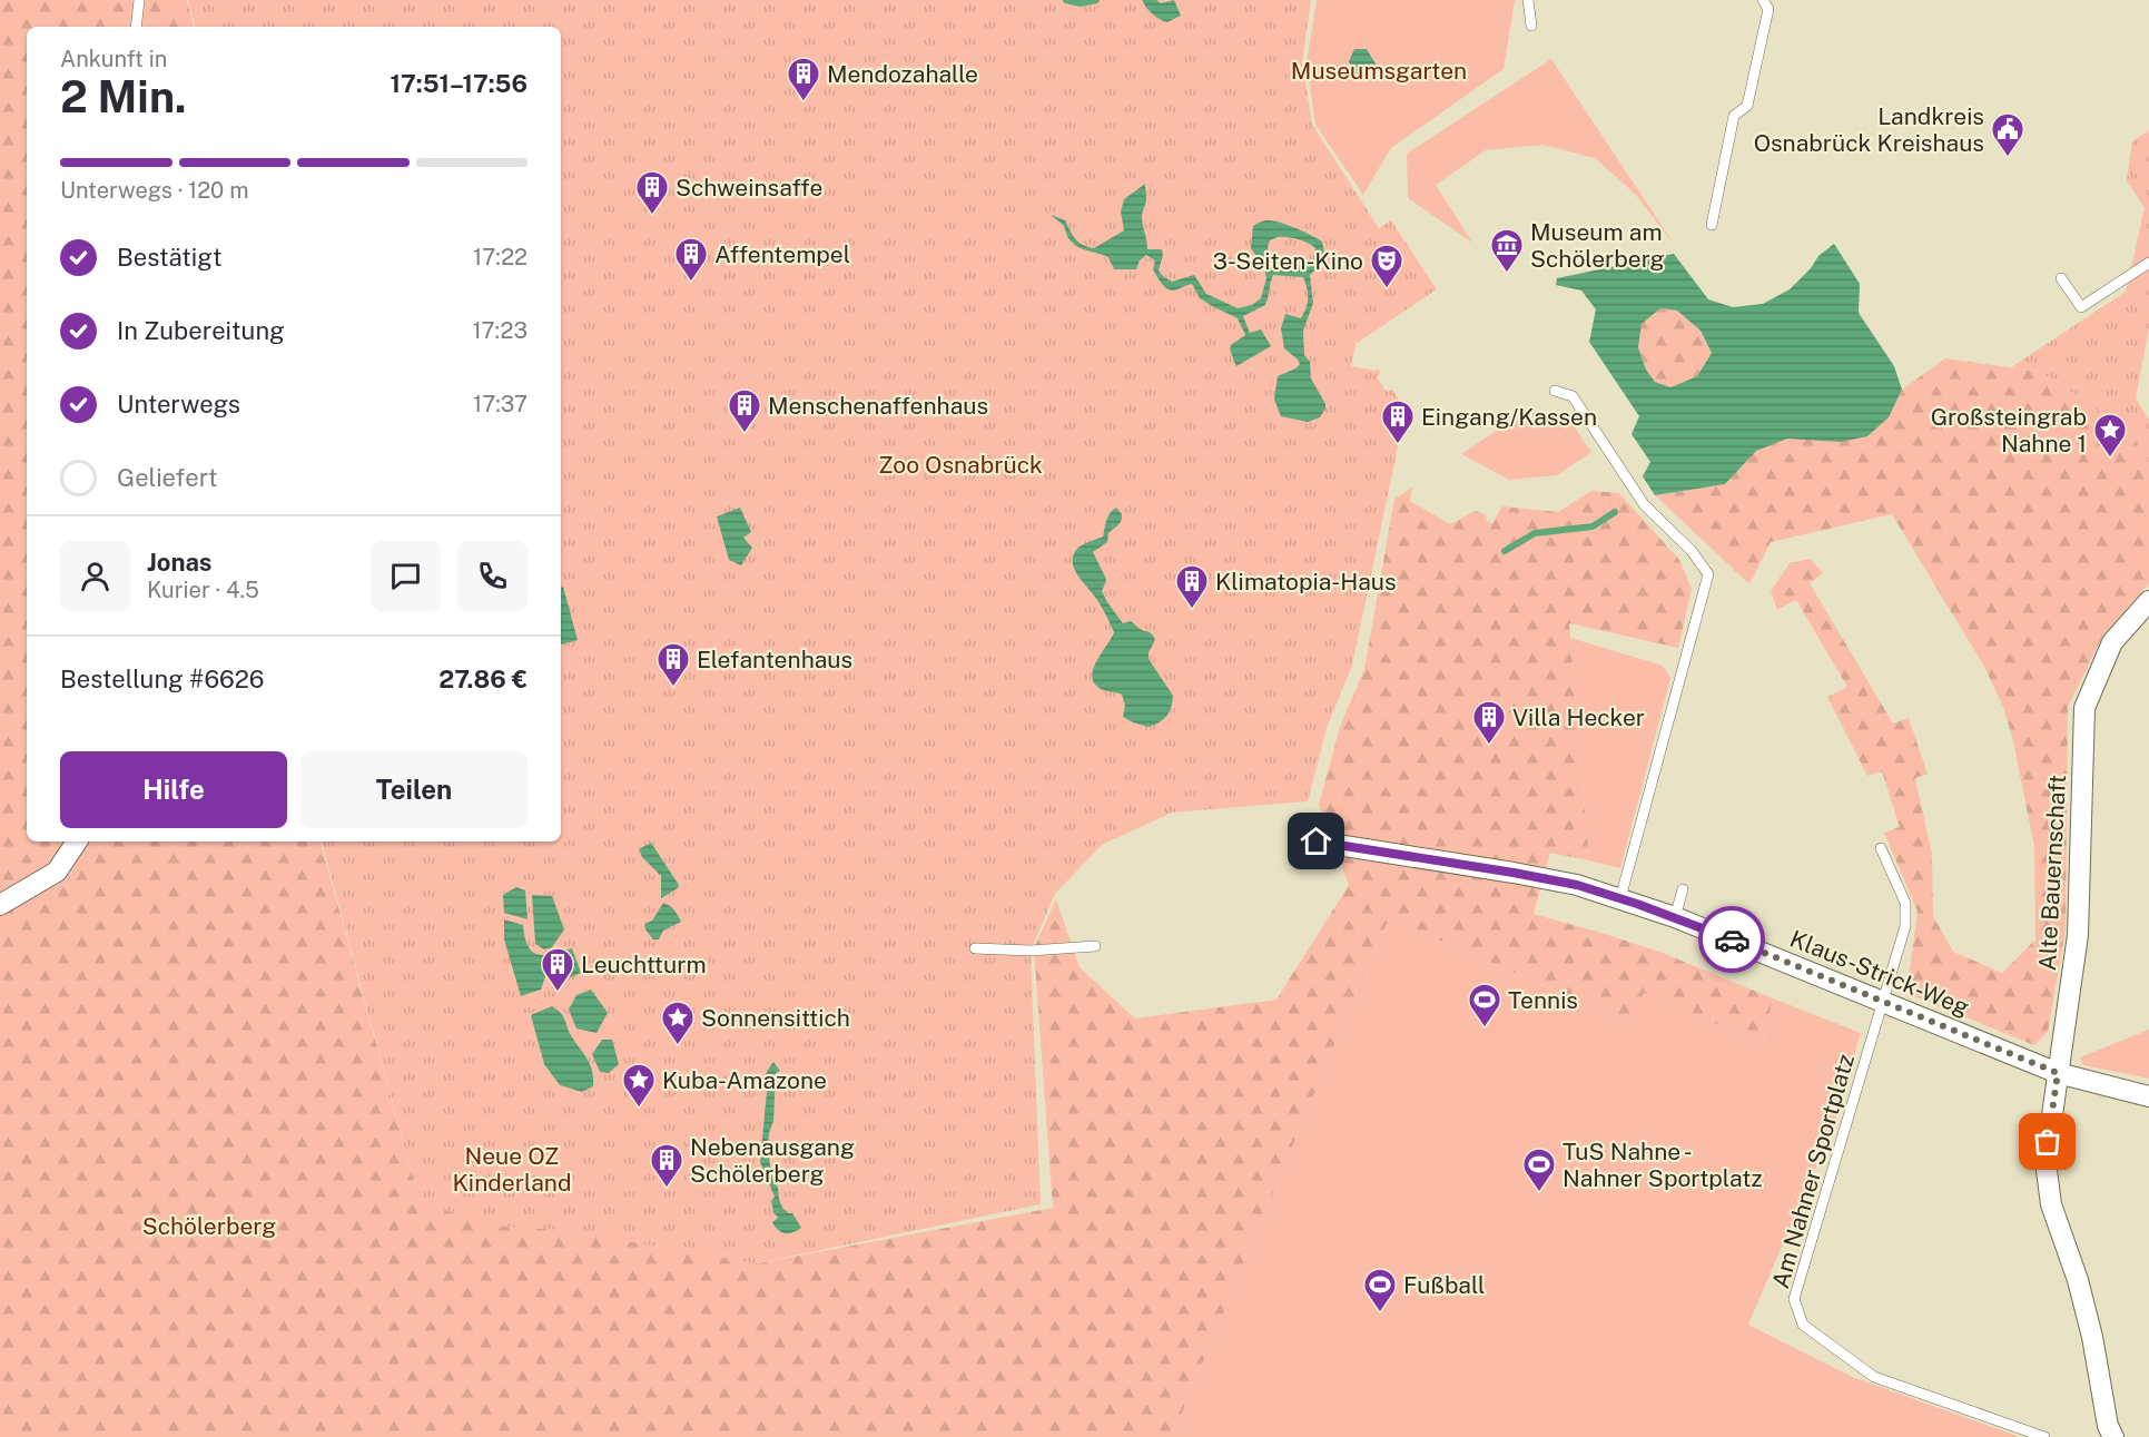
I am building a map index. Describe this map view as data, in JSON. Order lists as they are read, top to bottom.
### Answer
{
  "streets": {
    "street": ["Alte Bauernschaft", "Klaus-Strick-Weg"],
    "lane": ["Am Nahner Sportplatz"]
  },
  "crossings": [
    ["Alte Bauernschaft", "Klaus-Strick-Weg"],
    ["Klaus-Strick-Weg", "Am Nahner Sportplatz"]
  ],
  "parks": [
    "Museumsgarten",
    "Zoo Osnabrück",
    "Neue OZ Kinderland",
    "Schölerberg"
  ],
  "places": {
    "building": [
      "Mendozahalle",
      "Schweinsaffe",
      "Affentempel",
      "Menschenaffenhaus",
      "Eingang/Kassen",
      "Klimatopia-Haus",
      "Elefantenhaus",
      "Villa Hecker",
      "Leuchtturm",
      "Nebenausgang Schölerberg"
    ],
    "public building": ["Landkreis Osnabrück Kreishaus"],
    "museum": ["Museum am Schölerberg"],
    "theatre": ["3-Seiten-Kino"],
    "place": ["Großsteingrab Nahne 1", "Sonnensittich", "Kuba-Amazone"],
    "sports": ["Tennis", "TuS Nahne - Nahner Sportplatz", "Fußball"]
  },
  "page": {
    "heading": ["2 Min.", "Ankunft in", "17:51–17:56"],
    "panel": [
      "Jonas",
      "Kurier · 4.5",
      "Bestellung #6626",
      "27.86 €"
    ],
    "bar": "Unterwegs · 120 m",
    "list": [
      ["Bestätigt", "17:22"],
      ["In Zubereitung", "17:23"],
      ["Unterwegs", "17:37"],
      "Geliefert"
    ],
    "buttons": ["Hilfe", "Teilen"]
  }
}
